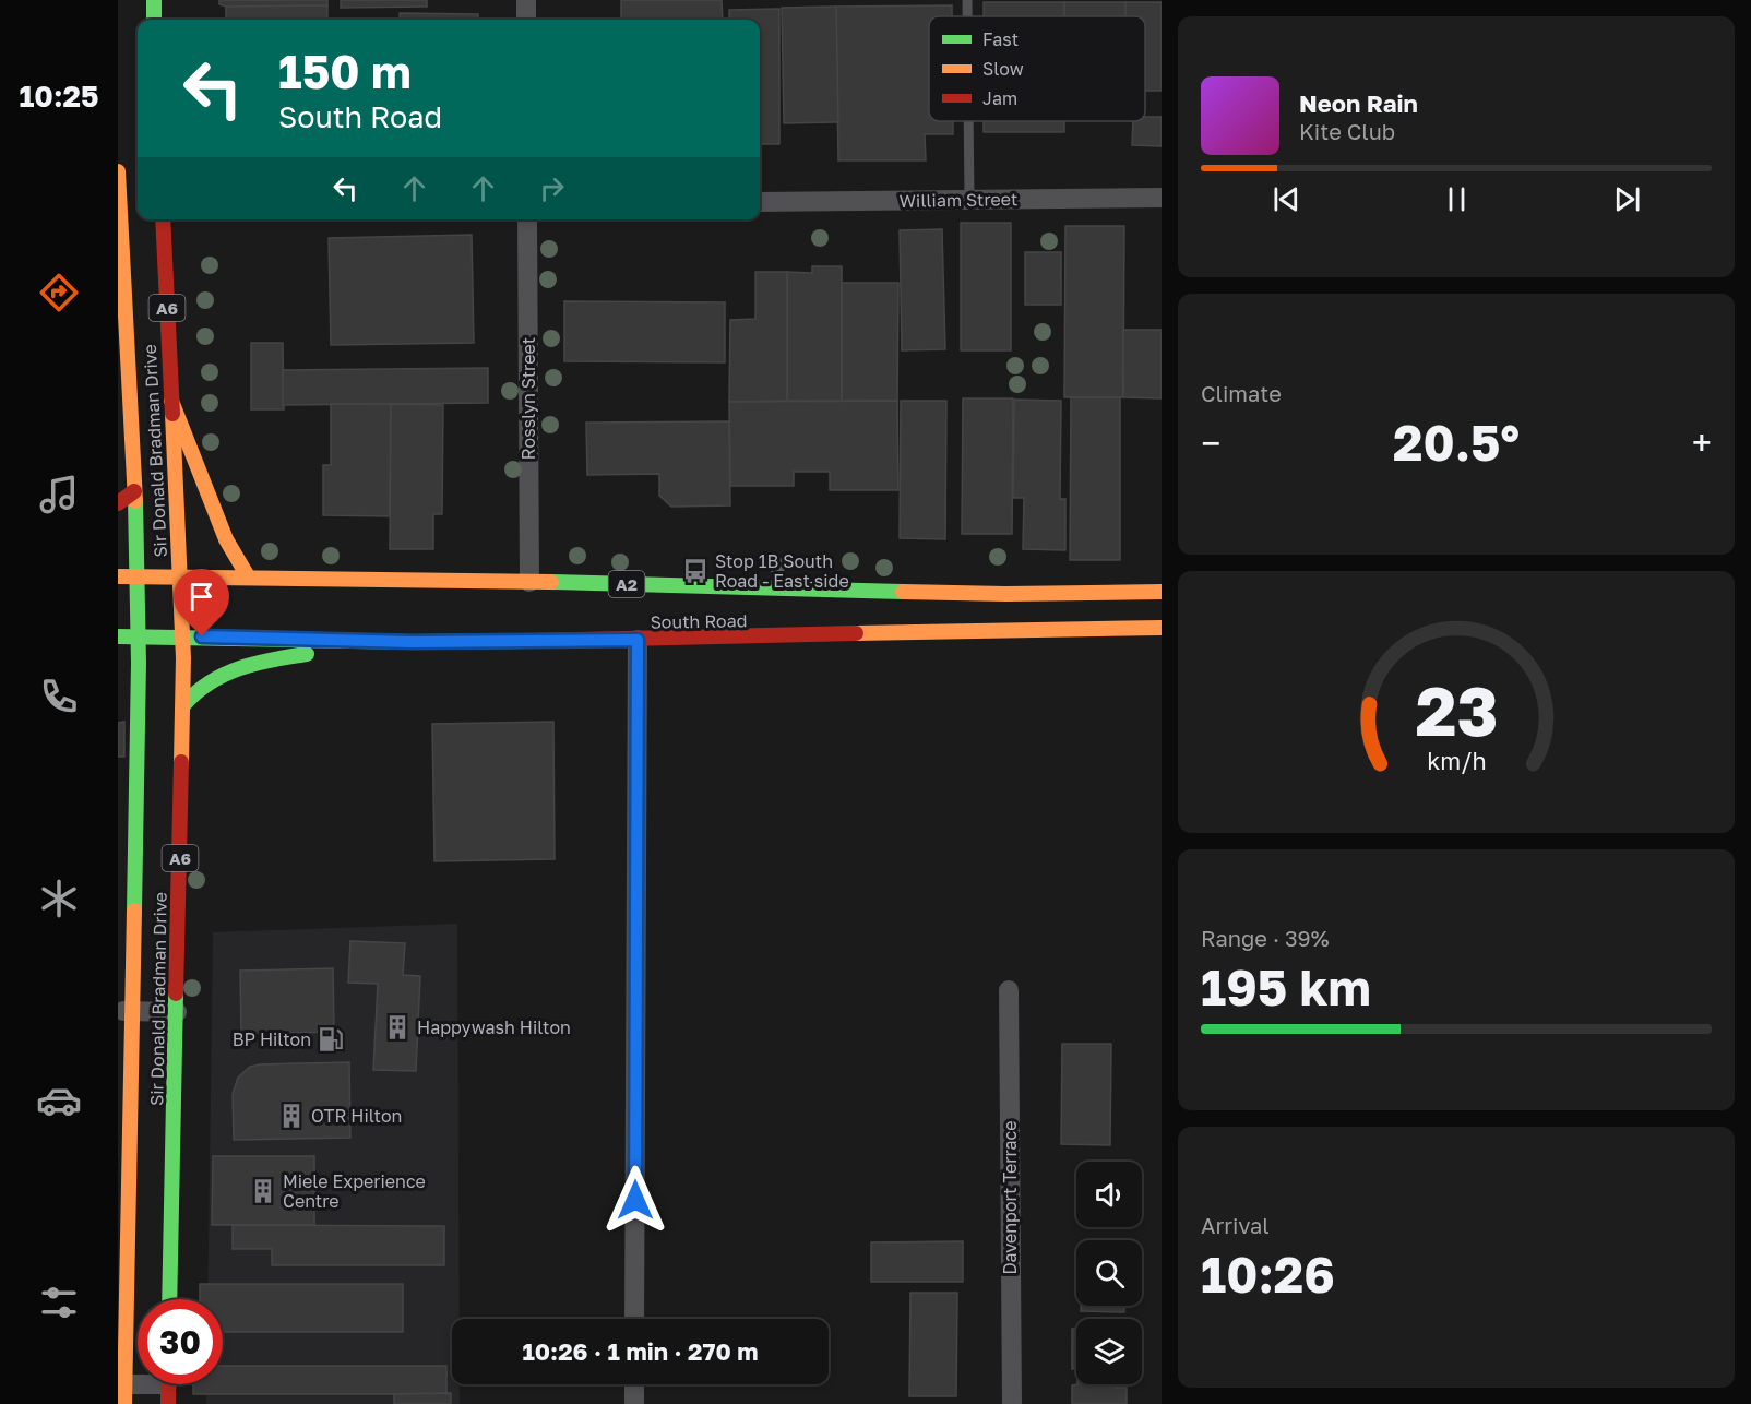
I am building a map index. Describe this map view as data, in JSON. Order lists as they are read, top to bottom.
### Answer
{
  "streets": {
    "main road": [
      "A6",
      "Sir Donald Bradman Drive",
      "A2",
      "South Road"
    ],
    "street": ["William Street", "Rosslyn Street", "Davenport Terrace"]
  },
  "crossings": [
    ["Rosslyn Street", "South Road"],
    ["Sir Donald Bradman Drive", "South Road"]
  ],
  "places": {
    "bus stop": ["Stop 1B South Road - East side"],
    "building": ["Happywash Hilton", "OTR Hilton", "Miele Experience Centre"],
    "fuel station": ["BP Hilton"]
  },
  "legend": ["Fast", "Slow", "Jam"],
  "page": {
    "tabs": "10:25",
    "turn": ["150 m", "South Road"],
    "song": ["Neon Rain", "Kite Club"],
    "tile": [
      "Climate",
      ["Range · 39%", "195 km"],
      ["Arrival", "10:26"]
    ],
    "heat": ["−", "20.5°", "+"],
    "limit": "30",
    "trip": "10:26 · 1 min · 270 m",
    "gauge": ["23", "km/h"]
  }
}
